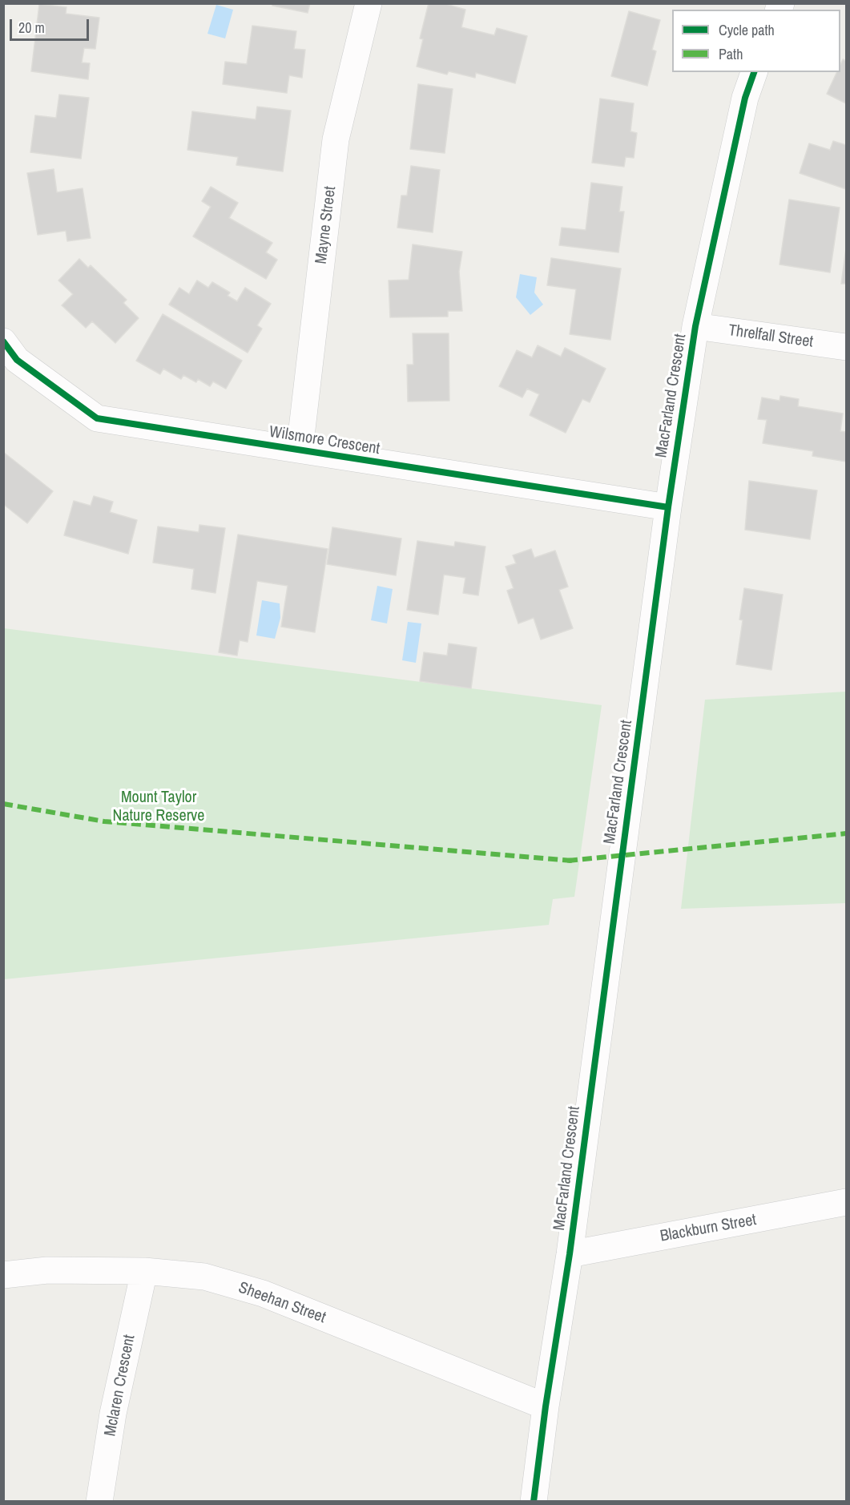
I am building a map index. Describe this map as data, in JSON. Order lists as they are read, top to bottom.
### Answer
{
  "streets": {
    "street": [
      "Mayne Street",
      "Threlfall Street",
      "MacFarland Crescent",
      "Wilsmore Crescent",
      "Blackburn Street",
      "Sheehan Street",
      "Mclaren Crescent"
    ]
  },
  "crossings": [
    ["Mayne Street", "Wilsmore Crescent"],
    ["Threlfall Street", "MacFarland Crescent"],
    ["MacFarland Crescent", "Wilsmore Crescent"],
    ["MacFarland Crescent", "Blackburn Street"],
    ["MacFarland Crescent", "Sheehan Street"],
    ["Sheehan Street", "Mclaren Crescent"]
  ],
  "parks": ["Mount Taylor Nature Reserve"],
  "legend": ["Cycle path", "Path"],
  "scale_bar": "20 m"
}
